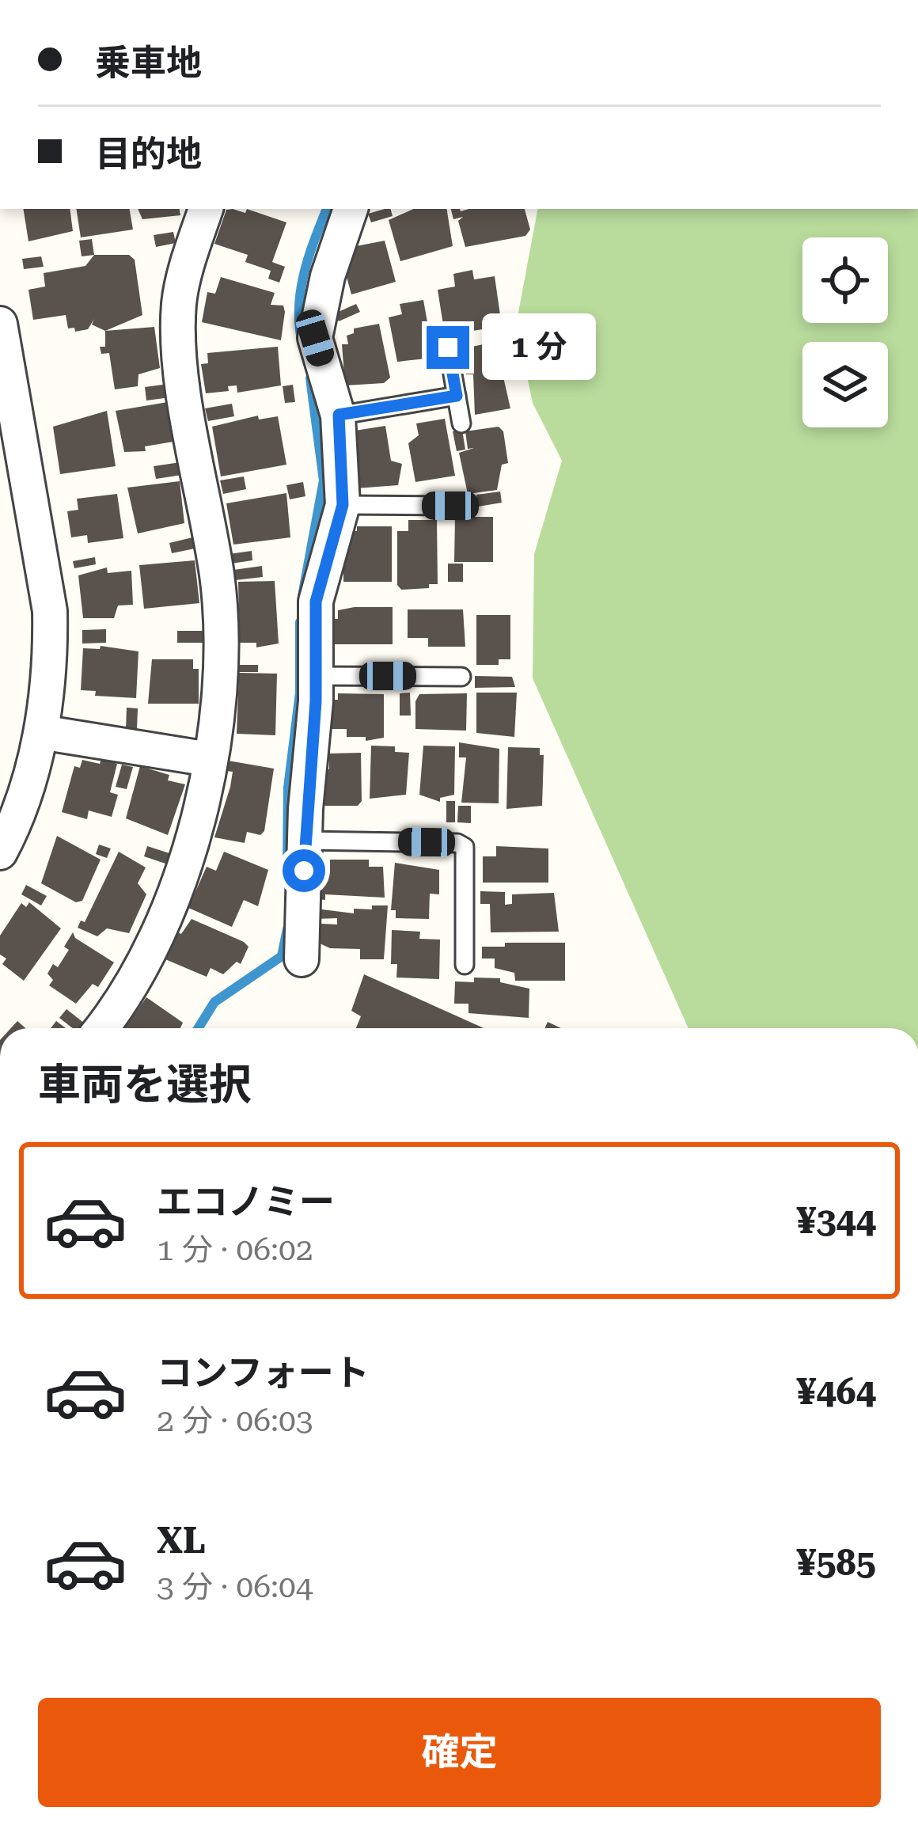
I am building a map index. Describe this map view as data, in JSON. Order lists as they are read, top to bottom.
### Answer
{
  "page": {
    "banner": ["乗車地", "目的地"],
    "bubble": "1 分",
    "heading": "車両を選択",
    "list": [
      {
        "name": "エコノミー",
        "note": "1 分 · 06:02",
        "value": "¥344"
      },
      {
        "name": "コンフォート",
        "note": "2 分 · 06:03",
        "value": "¥464"
      },
      {
        "name": "XL",
        "note": "3 分 · 06:04",
        "value": "¥585"
      }
    ],
    "buttons": "確定"
  }
}
